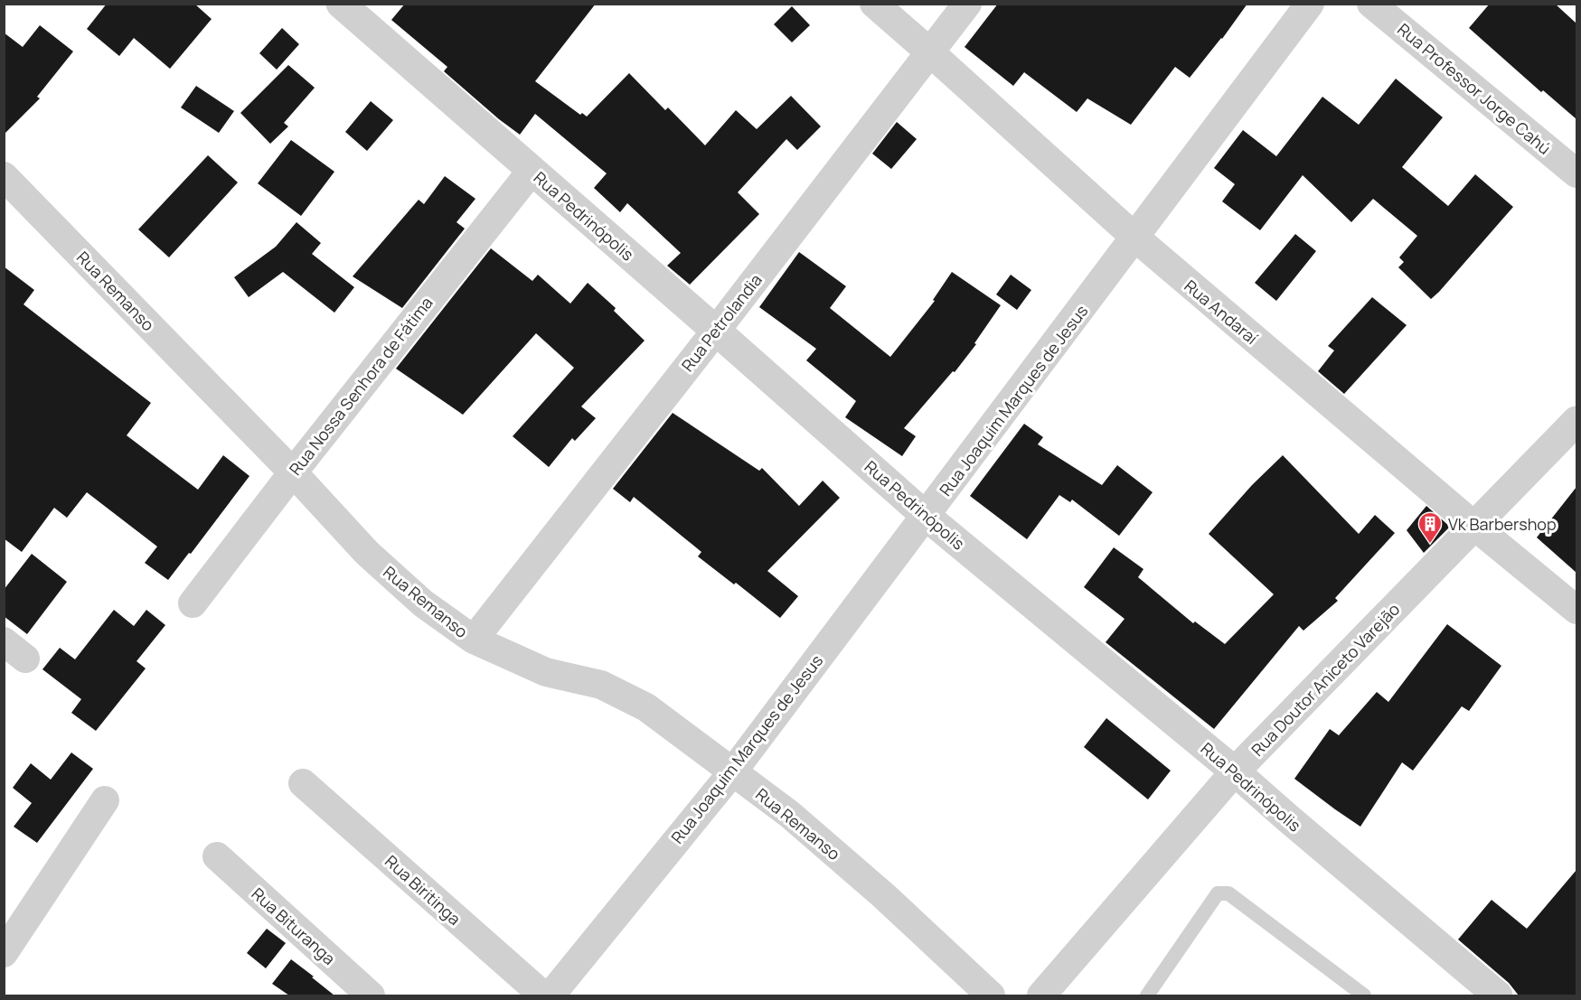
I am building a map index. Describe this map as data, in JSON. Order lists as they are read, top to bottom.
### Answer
{
  "streets": {
    "street": [
      "Rua Professor Jorge Cahú",
      "Rua Pedrinópolis",
      "Rua Remanso",
      "Rua Andaraí",
      "Rua Petrolandia",
      "Rua Nossa Senhora de Fátima",
      "Rua Joaquim Marques de Jesus",
      "Rua Doutor Aniceto Varejão",
      "Rua Biritinga",
      "Rua Bituranga"
    ]
  },
  "crossings": [
    ["Rua Pedrinópolis", "Rua Petrolandia"],
    ["Rua Pedrinópolis", "Rua Nossa Senhora de Fátima"],
    ["Rua Pedrinópolis", "Rua Joaquim Marques de Jesus"],
    ["Rua Pedrinópolis", "Rua Doutor Aniceto Varejão"],
    ["Rua Remanso", "Rua Petrolandia"],
    ["Rua Remanso", "Rua Nossa Senhora de Fátima"],
    ["Rua Remanso", "Rua Joaquim Marques de Jesus"],
    ["Rua Andaraí", "Rua Petrolandia"],
    ["Rua Andaraí", "Rua Joaquim Marques de Jesus"],
    ["Rua Andaraí", "Rua Doutor Aniceto Varejão"]
  ],
  "places": {
    "building": ["Vk Barbershop"]
  }
}
